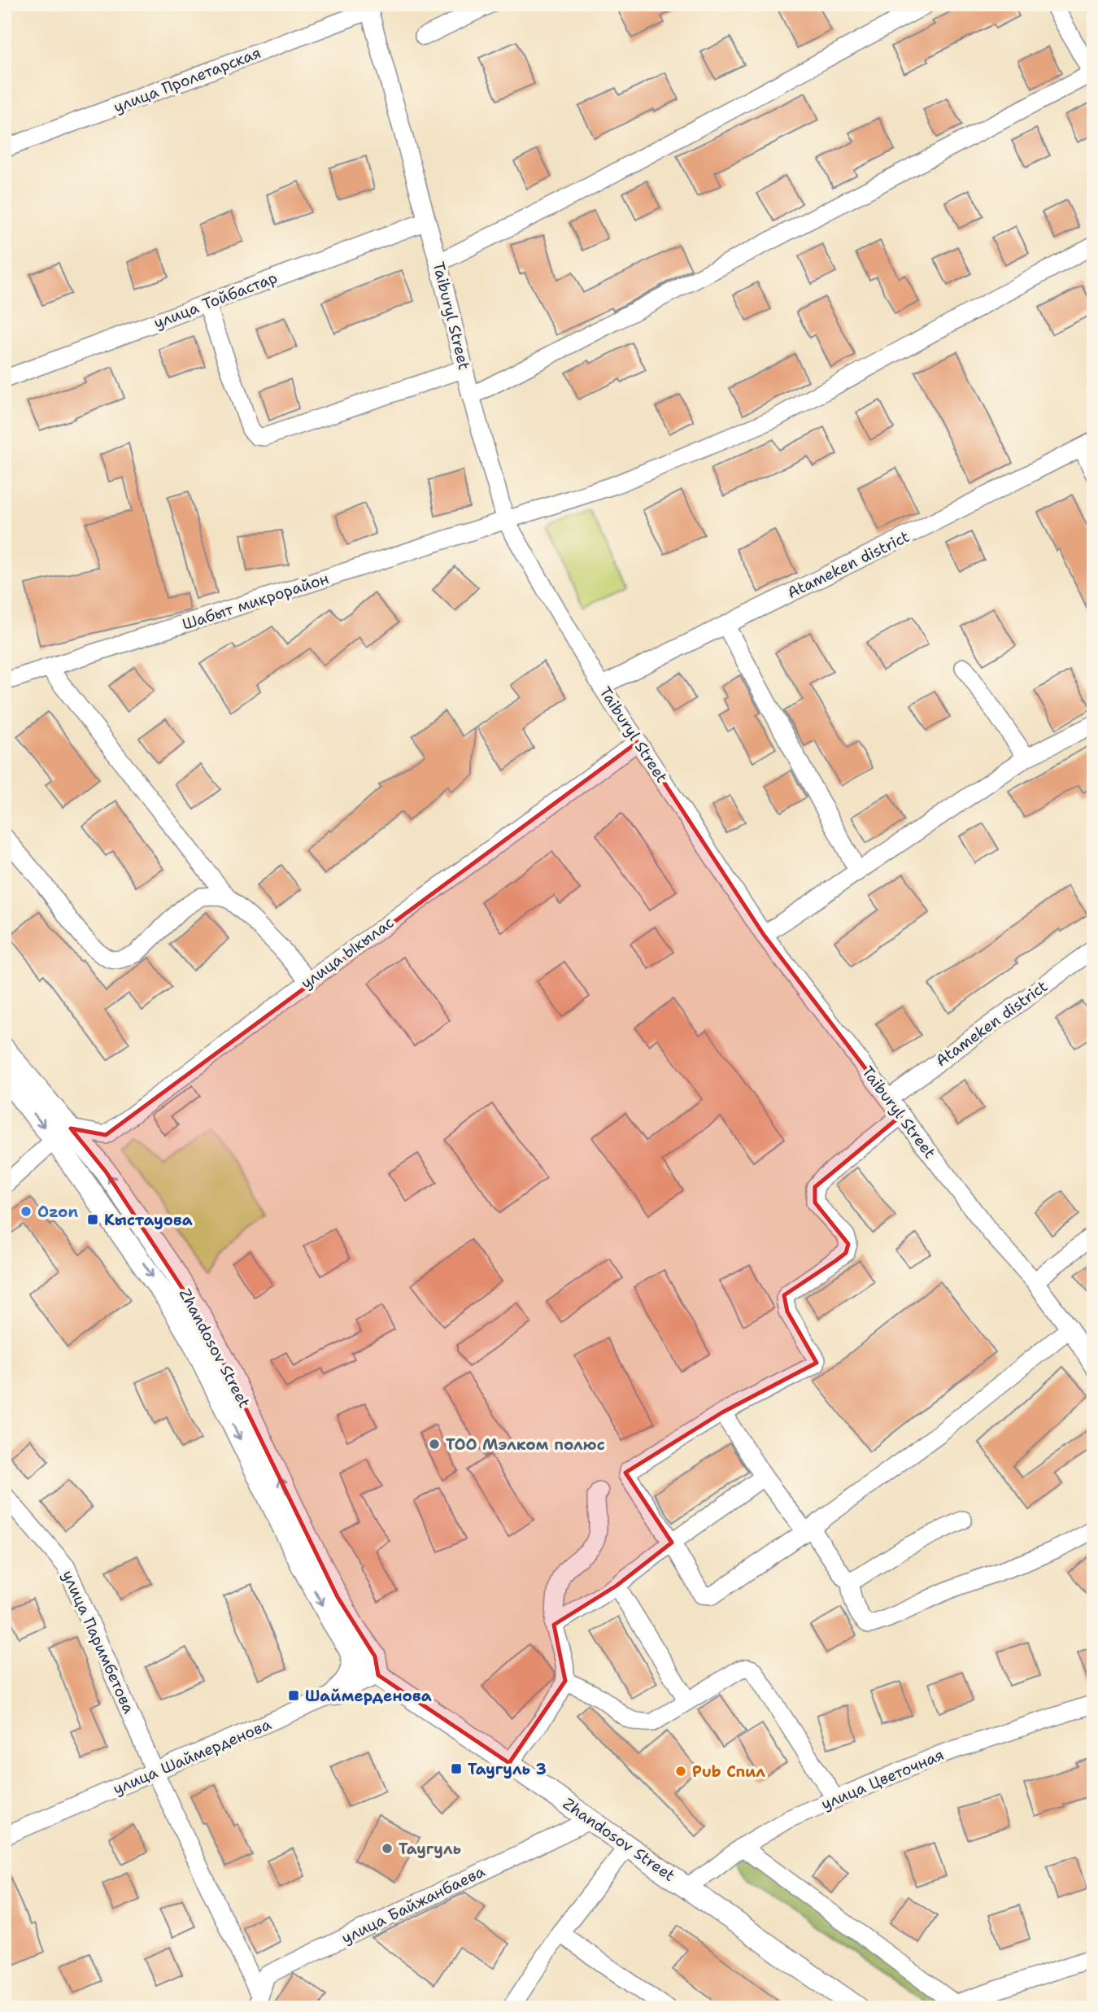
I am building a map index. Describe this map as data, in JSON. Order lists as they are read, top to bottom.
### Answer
{
  "streets": {
    "main road": ["Zhandosov Street"],
    "street": [
      "улица Пролетарская",
      "улица Тойбастар",
      "Taiburyl Street",
      "Atameken district",
      "Шабыт микрорайон",
      "улица Ыкылас",
      "улица Паримбетова",
      "улица Шаймерденова",
      "улица Цветочная",
      "улица Байжанбаева"
    ]
  },
  "crossings": [
    ["улица Пролетарская", "Taiburyl Street"],
    ["улица Тойбастар", "Taiburyl Street"],
    ["Taiburyl Street", "Atameken district"],
    ["Taiburyl Street", "Шабыт микрорайон"],
    ["Taiburyl Street", "улица Ыкылас"],
    ["улица Ыкылас", "Zhandosov Street"],
    ["Zhandosov Street", "улица Шаймерденова"],
    ["Zhandosov Street", "улица Цветочная"],
    ["Zhandosov Street", "улица Байжанбаева"],
    ["улица Паримбетова", "улица Шаймерденова"],
    ["улица Паримбетова", "улица Байжанбаева"]
  ],
  "places": {
    "other": [
      "Ozon",
      "ТОО Мэлком полюс",
      "Pub Спил",
      "Таугуль"
    ],
    "transit": ["Кыстауова", "Шаймерденова", "Таугуль 3"]
  }
}
